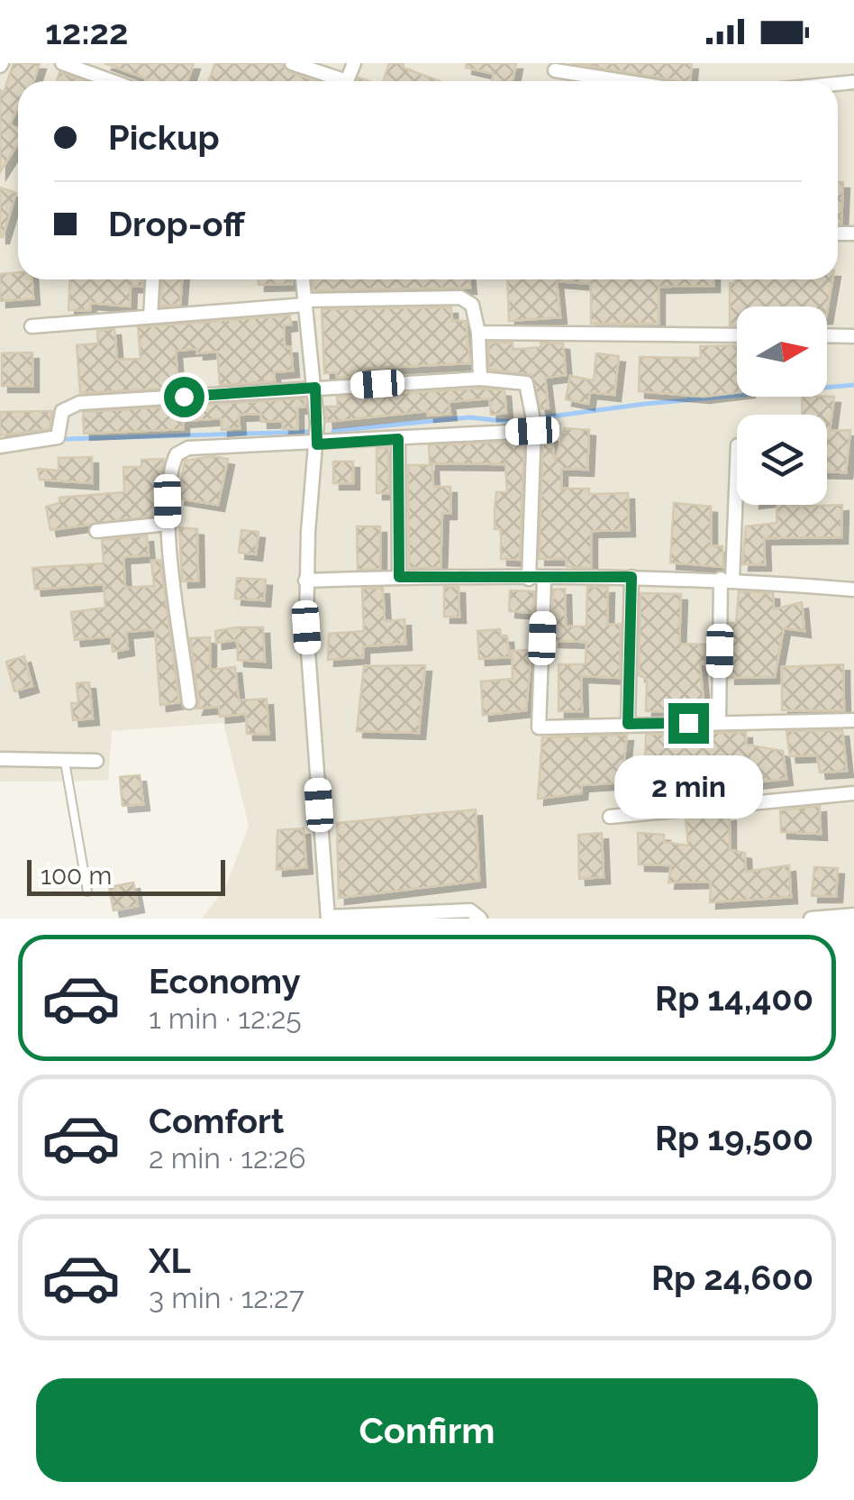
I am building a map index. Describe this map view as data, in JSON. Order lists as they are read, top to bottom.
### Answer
{
  "scale_bar": "100 m",
  "north": "right",
  "page": {
    "status": "12:22",
    "banner": ["Pickup", "Drop-off"],
    "bubble": "2 min",
    "scale": "100 m",
    "list": [
      {
        "name": "Economy",
        "note": "1 min · 12:25",
        "value": "Rp 14,400"
      },
      {
        "name": "Comfort",
        "note": "2 min · 12:26",
        "value": "Rp 19,500"
      },
      {
        "name": "XL",
        "note": "3 min · 12:27",
        "value": "Rp 24,600"
      }
    ],
    "buttons": "Confirm"
  }
}
